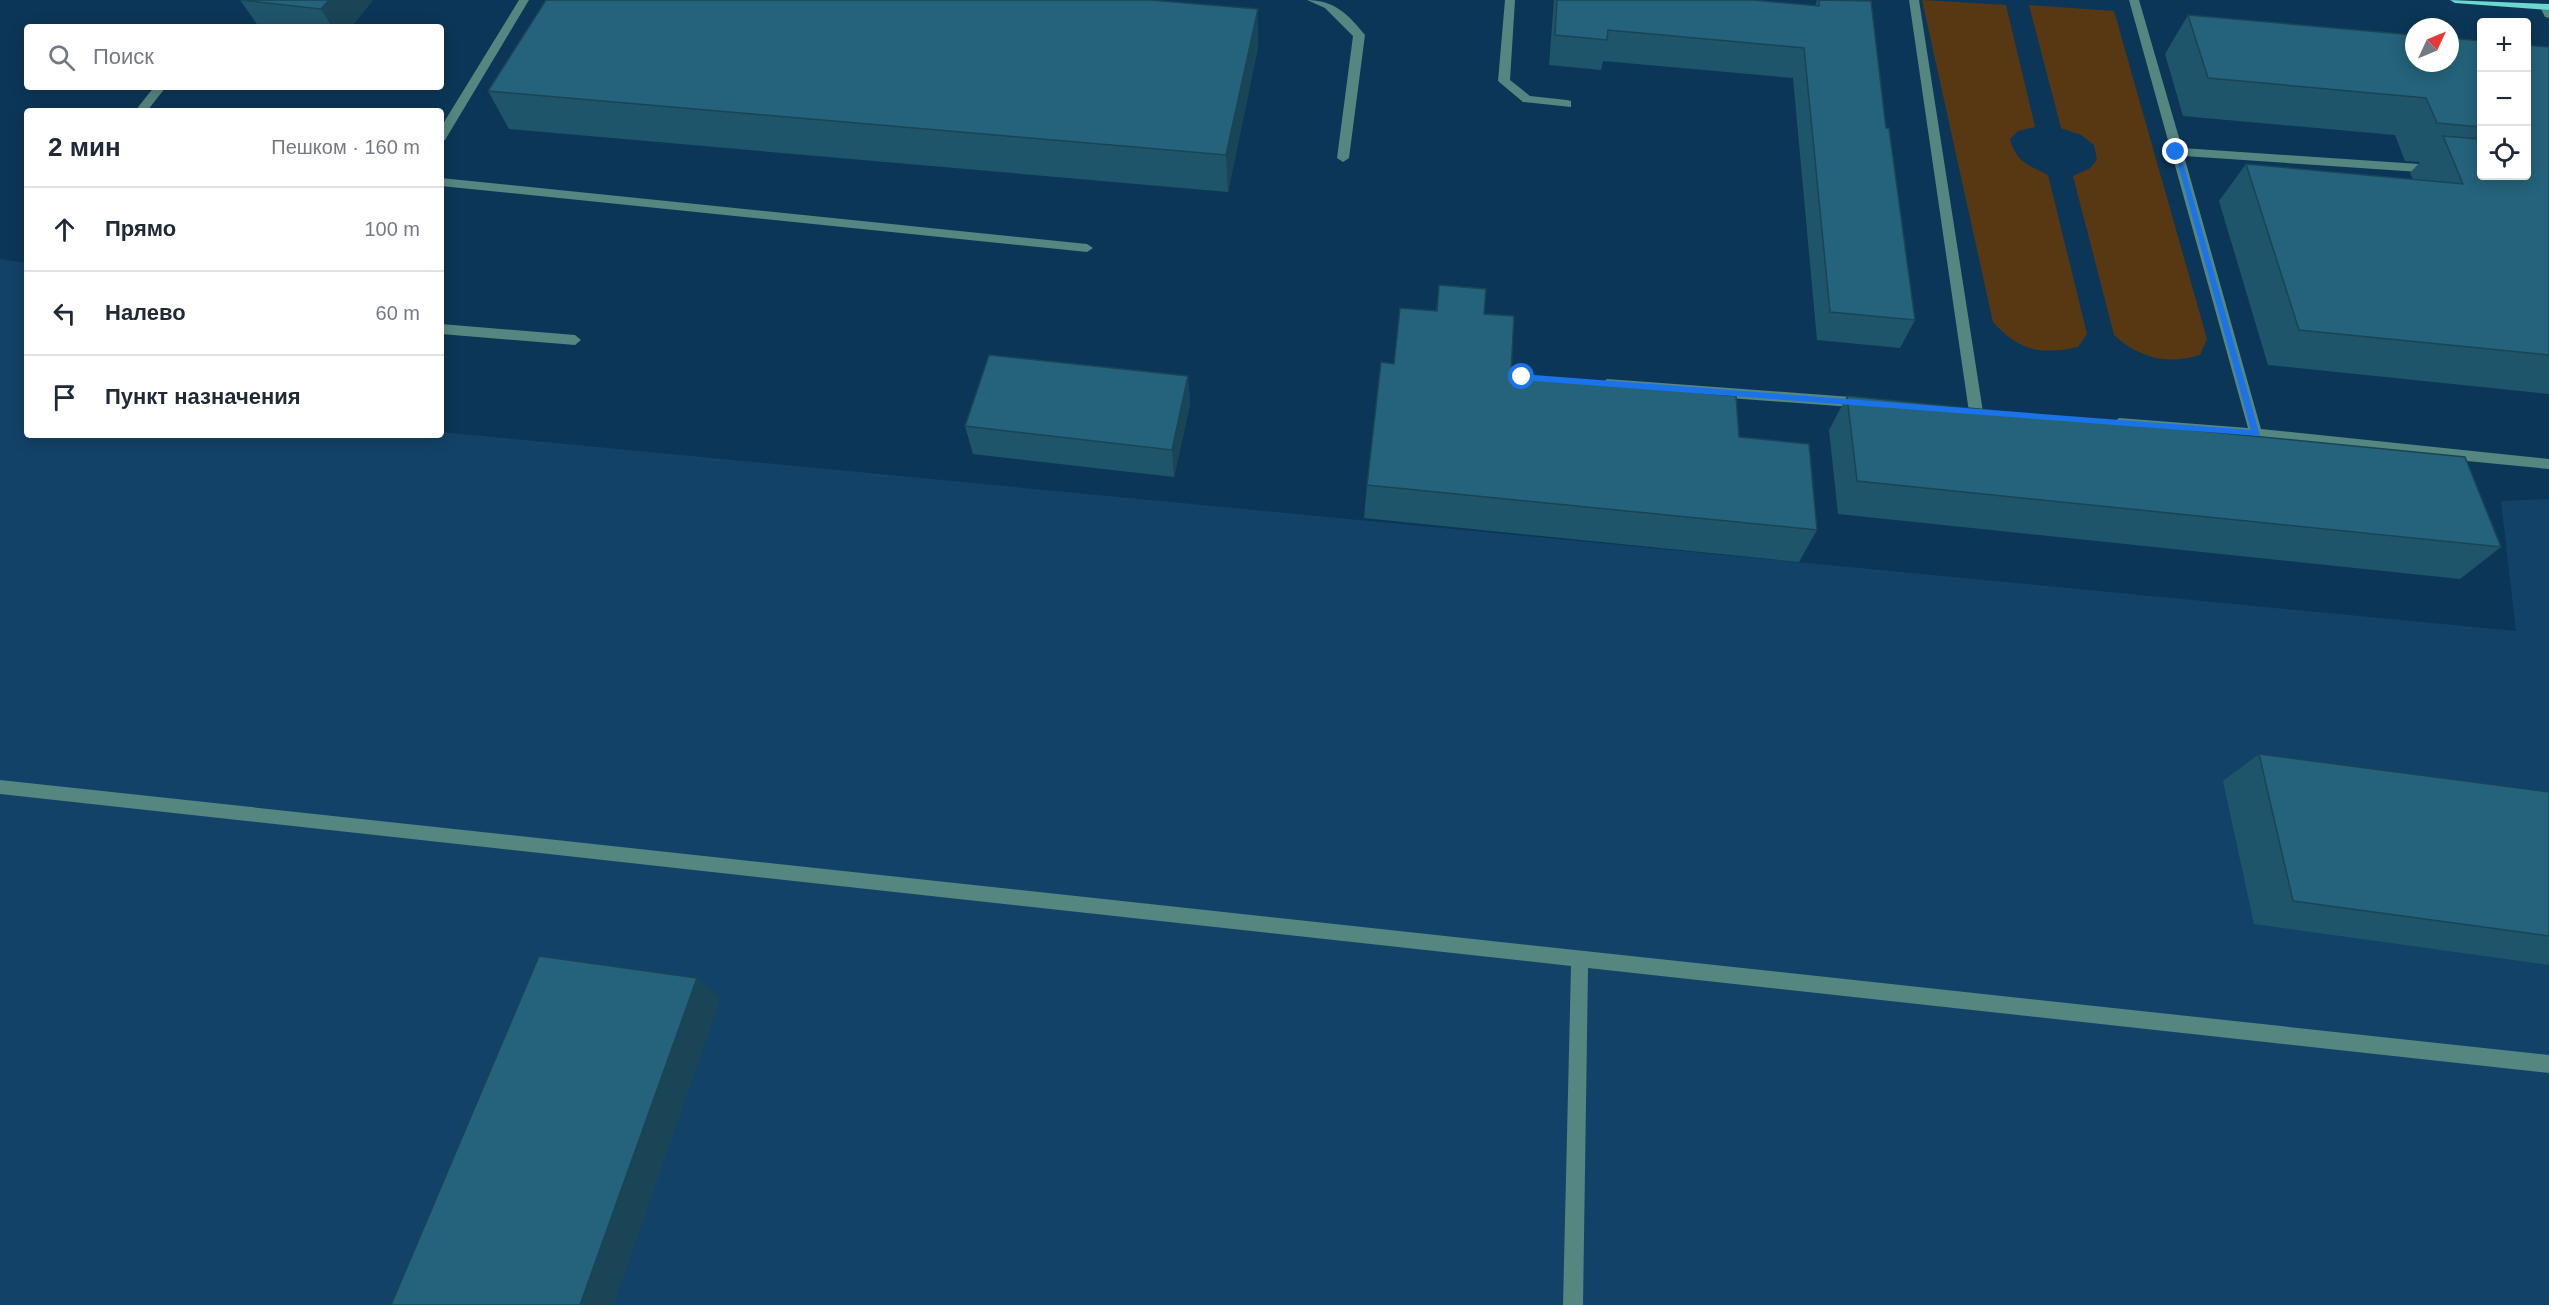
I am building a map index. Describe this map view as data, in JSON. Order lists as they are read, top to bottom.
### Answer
{
  "north": "top right",
  "page": {
    "map_buttons": ["+", "−"],
    "search": "Поиск",
    "heading": ["2 мин", "Пешком · 160 m"],
    "list": [
      ["Прямо", "100 m"],
      ["Налево", "60 m"],
      "Пункт назначения"
    ]
  }
}
